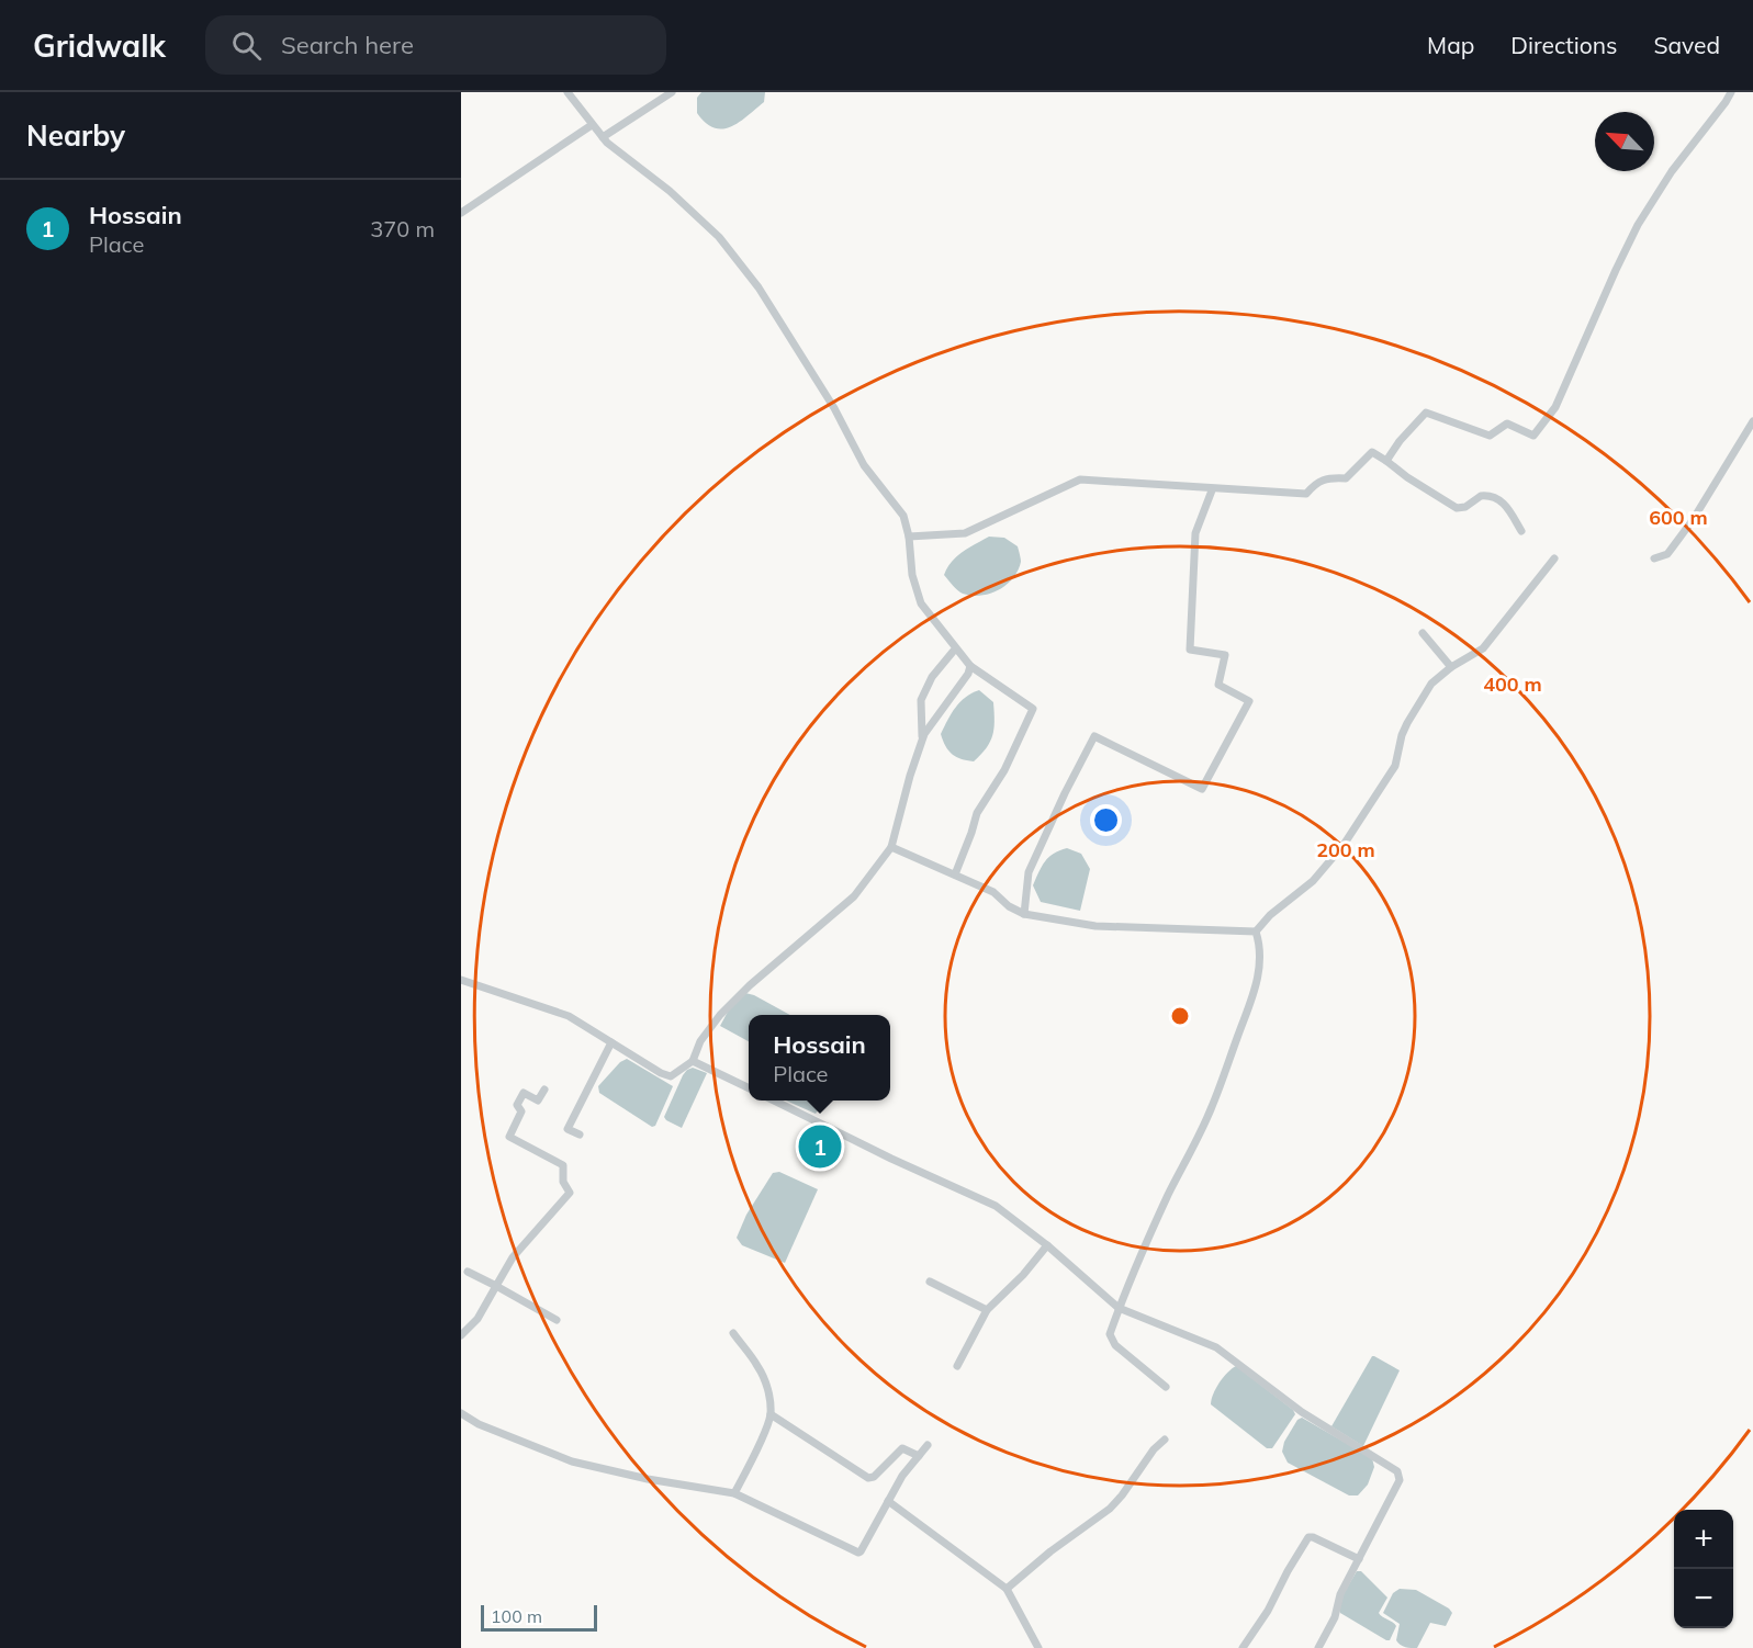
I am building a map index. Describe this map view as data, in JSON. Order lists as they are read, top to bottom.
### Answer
{
  "scale_bar": "100 m",
  "north": "top left",
  "page": {
    "header": "Gridwalk",
    "search": "Search here",
    "nav": ["Map", "Directions", "Saved"],
    "heading": "Nearby",
    "list": [
      {
        "mark": "1",
        "name": "Hossain",
        "note": "Place",
        "value": "370 m"
      }
    ],
    "popup": ["Hossain", "Place"],
    "pins": "1",
    "map_buttons": ["+", "−"],
    "scale": "100 m"
  },
  "rings": ["600 m", "400 m", "200 m"]
}
